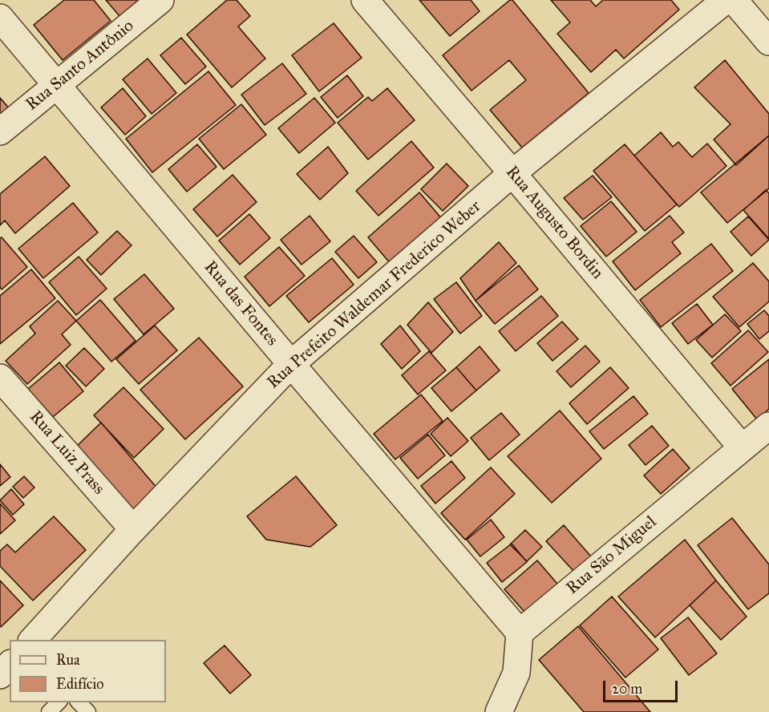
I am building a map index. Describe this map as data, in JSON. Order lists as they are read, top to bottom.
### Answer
{
  "streets": {
    "street": [
      "Rua Santo Antônio",
      "Rua Augusto Bordin",
      "Rua Prefeito Waldemar Frederico Weber",
      "Rua das Fontes",
      "Rua Luiz Prass",
      "Rua São Miguel"
    ]
  },
  "crossings": [
    ["Rua Santo Antônio", "Rua das Fontes"],
    ["Rua Augusto Bordin", "Rua Prefeito Waldemar Frederico Weber"],
    ["Rua Augusto Bordin", "Rua São Miguel"],
    ["Rua Prefeito Waldemar Frederico Weber", "Rua das Fontes"],
    ["Rua Prefeito Waldemar Frederico Weber", "Rua Luiz Prass"],
    ["Rua das Fontes", "Rua São Miguel"]
  ],
  "legend": ["Rua", "Edifício"],
  "scale_bar": "20 m"
}
